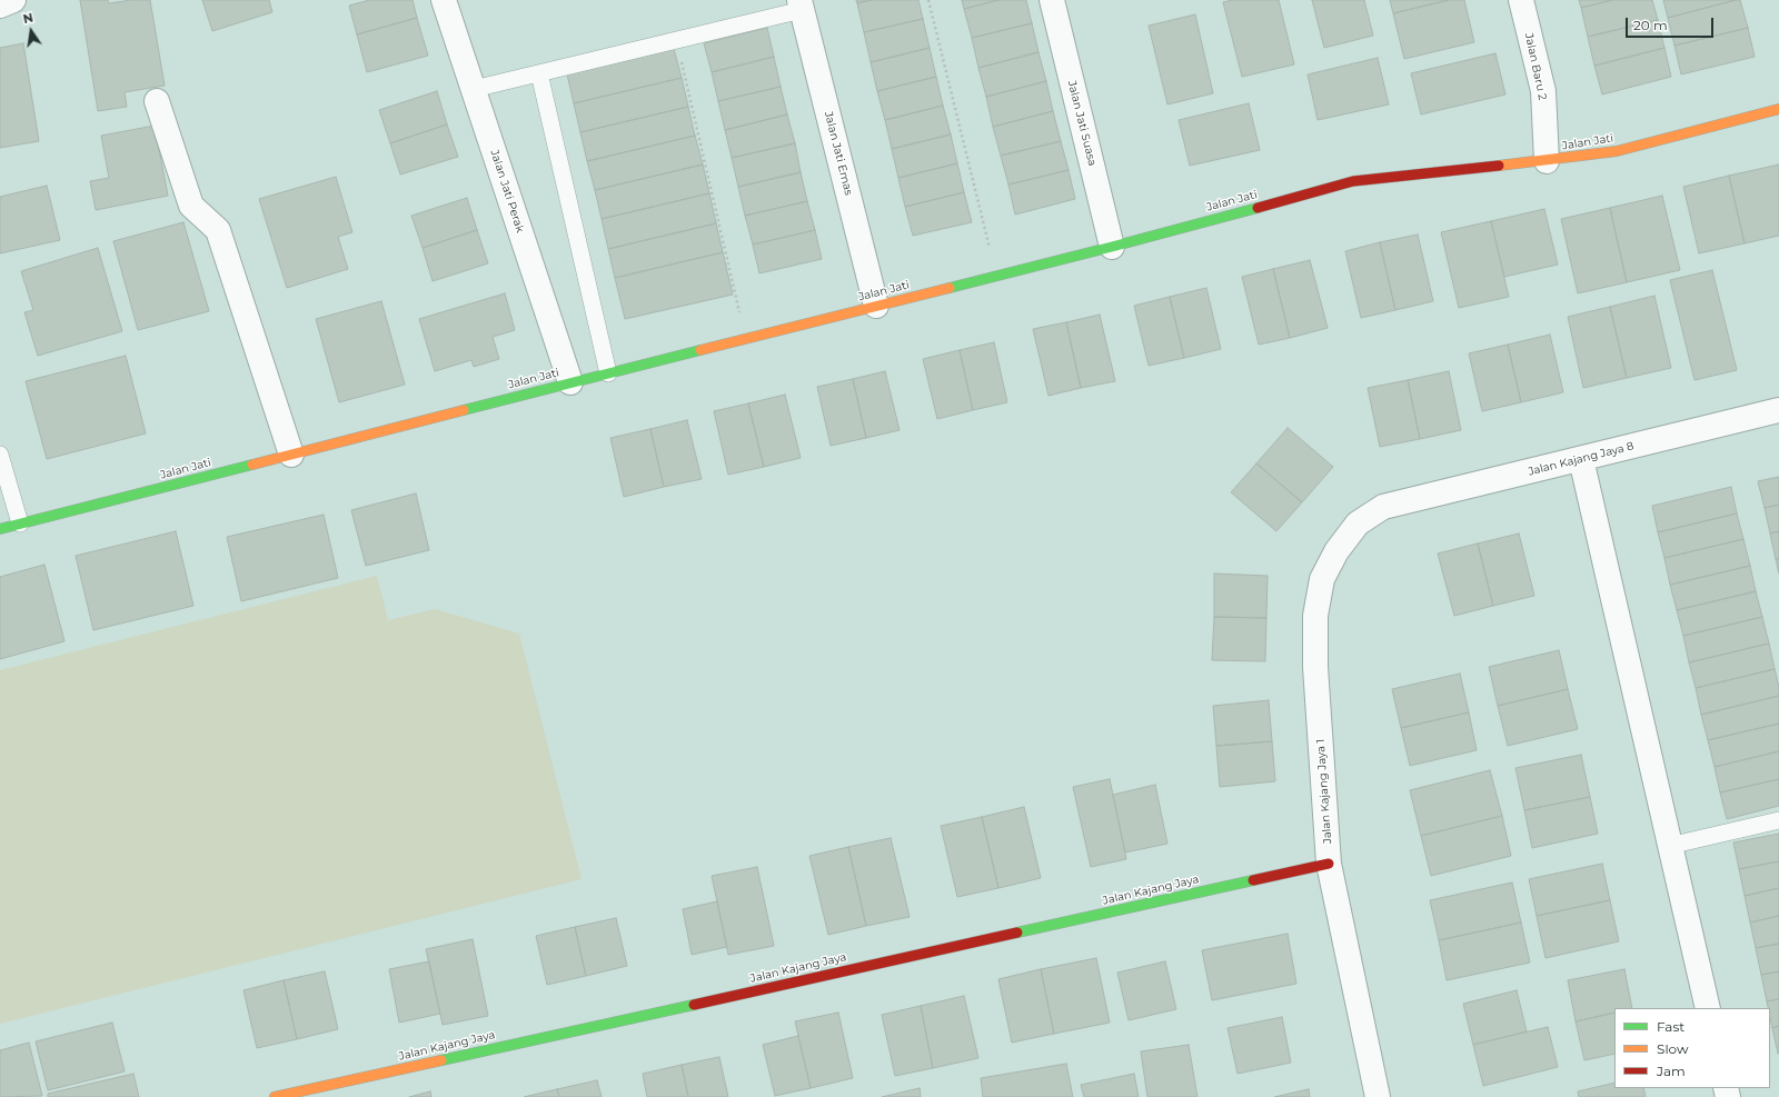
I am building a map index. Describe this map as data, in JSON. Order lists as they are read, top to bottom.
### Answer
{
  "streets": {
    "street": [
      "Jalan Baru 2",
      "Jalan Jati Suasa",
      "Jalan Jati",
      "Jalan Jati Emas",
      "Jalan Jati Perak",
      "Jalan Kajang Jaya 8",
      "Jalan Kajang Jaya 1",
      "Jalan Kajang Jaya"
    ]
  },
  "crossings": [
    ["Jalan Baru 2", "Jalan Jati"],
    ["Jalan Jati Suasa", "Jalan Jati"],
    ["Jalan Jati", "Jalan Jati Emas"],
    ["Jalan Jati", "Jalan Jati Perak"],
    ["Jalan Kajang Jaya 8", "Jalan Kajang Jaya 1"],
    ["Jalan Kajang Jaya 1", "Jalan Kajang Jaya"]
  ],
  "legend": ["Fast", "Slow", "Jam"],
  "scale_bar": "20 m",
  "north": "top"
}
